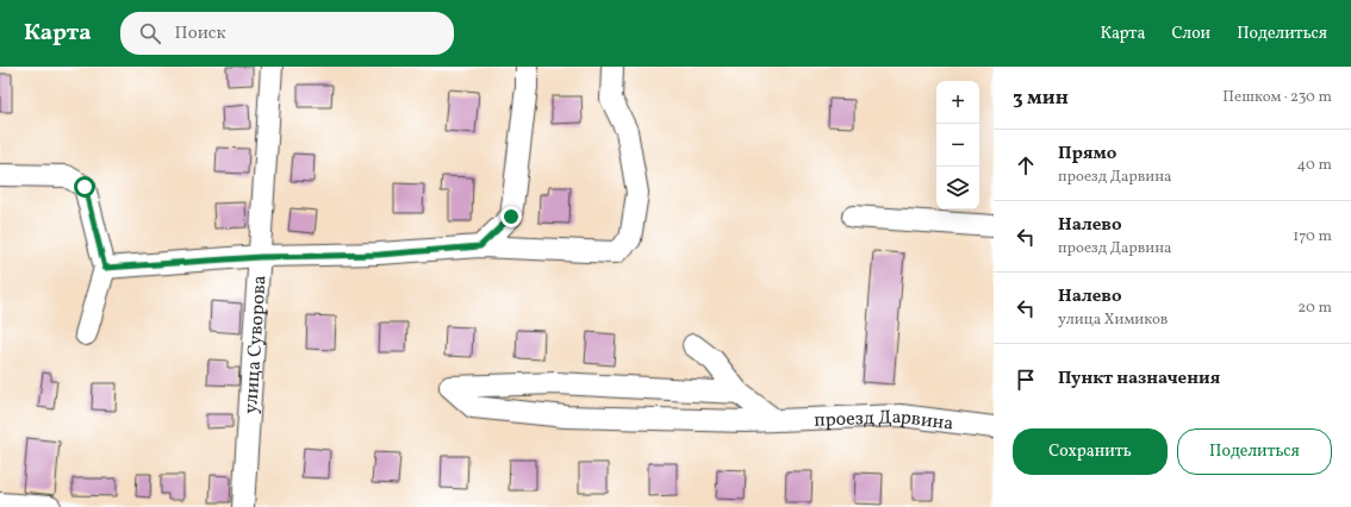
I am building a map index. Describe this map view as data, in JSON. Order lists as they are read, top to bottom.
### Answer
{
  "streets": {
    "street": ["улица Суворова", "проезд Дарвина"]
  },
  "page": {
    "header": "Карта",
    "search": "Поиск",
    "nav": ["Карта", "Слои", "Поделиться"],
    "heading": ["3 мин", "Пешком · 230 m"],
    "map_buttons": ["+", "−"],
    "list": [
      ["Прямо", "проезд Дарвина", "40 m"],
      ["Налево", "проезд Дарвина", "170 m"],
      ["Налево", "улица Химиков", "20 m"],
      "Пункт назначения"
    ],
    "buttons": ["Сохранить", "Поделиться"]
  }
}
